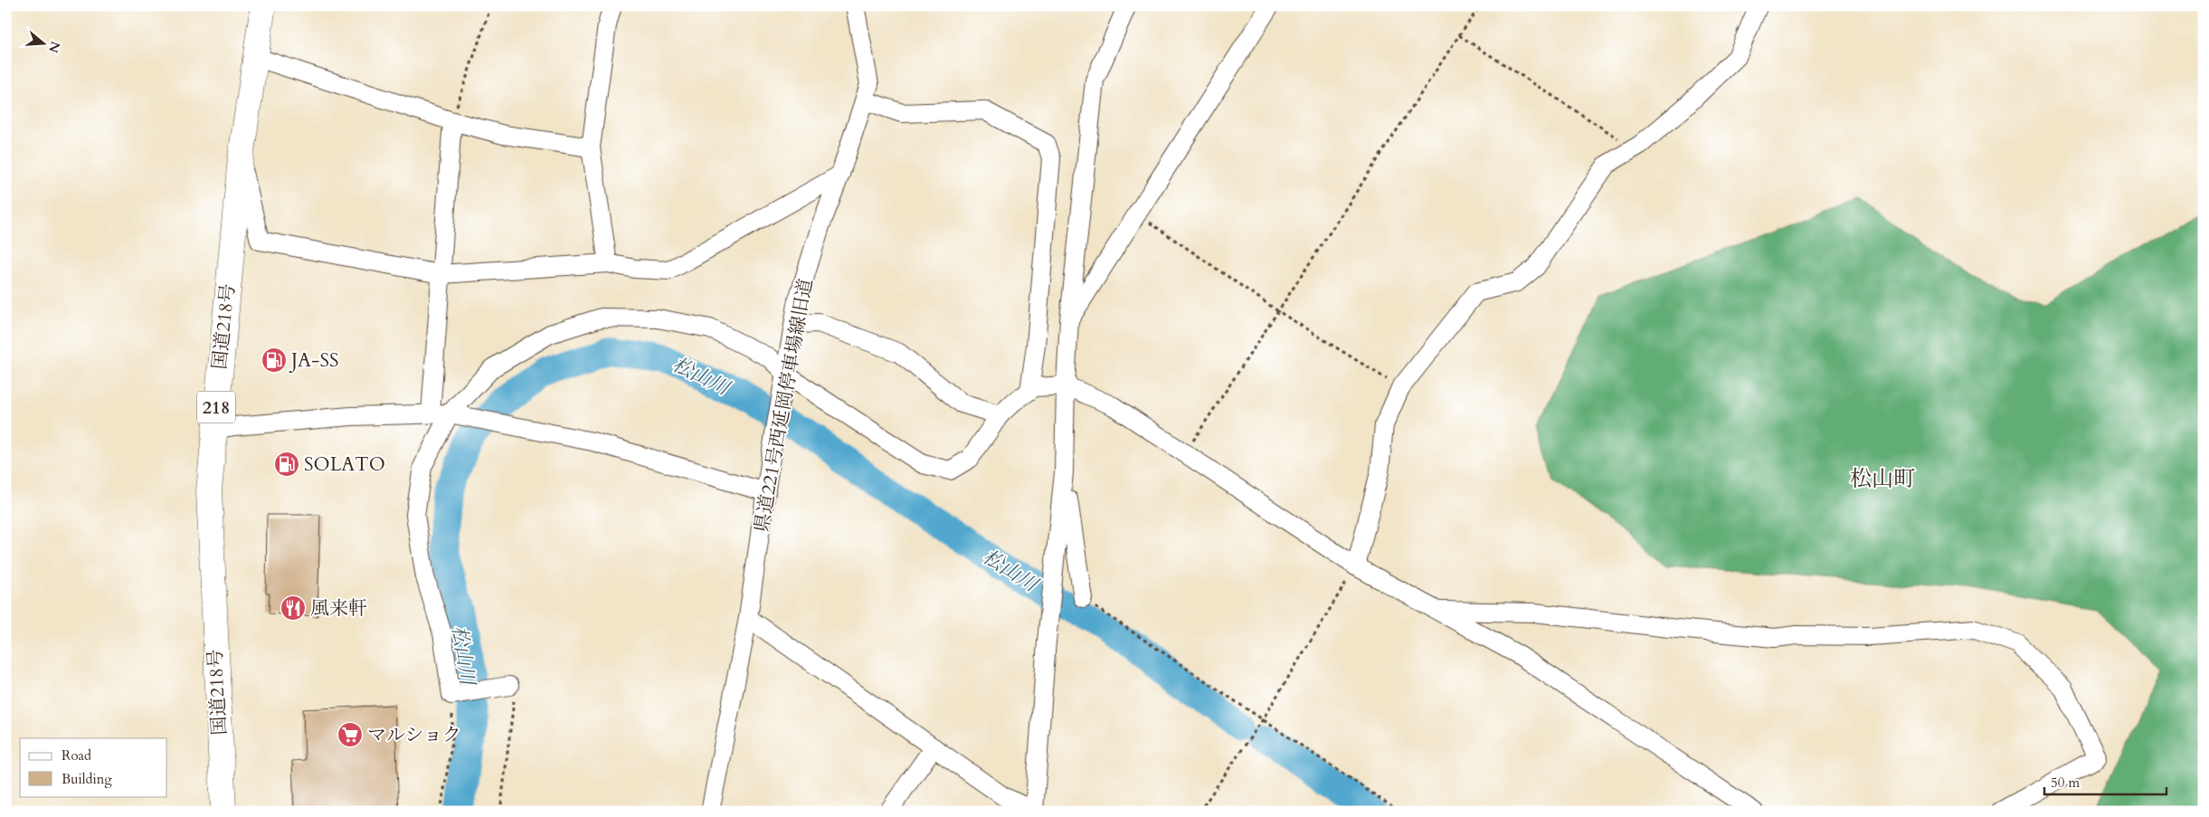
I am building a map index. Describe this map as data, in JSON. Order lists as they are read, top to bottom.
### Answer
{
  "streets": {
    "highway": ["国道218号", "218"],
    "street": ["県道221号西延岡停車場線旧道"]
  },
  "districts": ["松山町"],
  "water": ["松山川"],
  "places": {
    "fuel station": ["JA-SS", "SOLATO"],
    "restaurant": ["風来軒"],
    "supermarket": ["マルショク"]
  },
  "legend": ["Road", "Building"],
  "scale_bar": "50 m",
  "north": "right"
}
